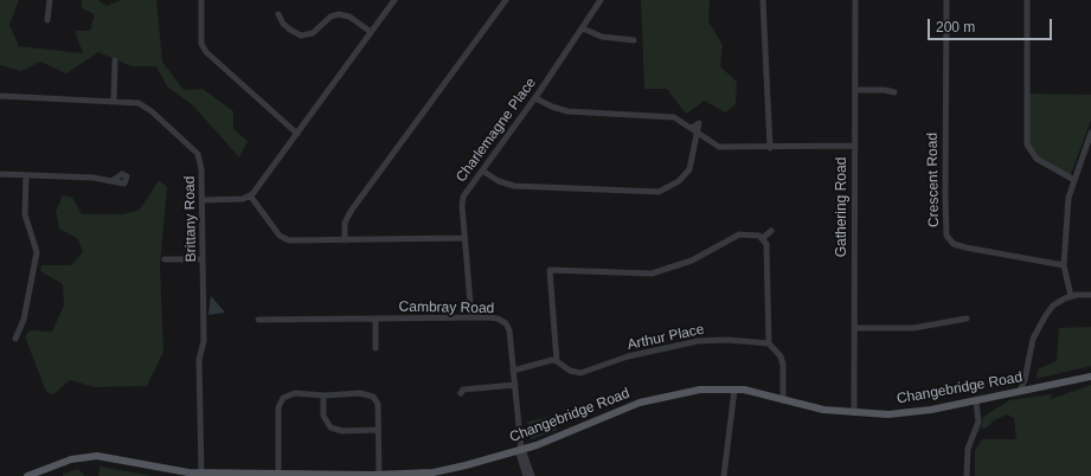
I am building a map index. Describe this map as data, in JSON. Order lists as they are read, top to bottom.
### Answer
{
  "streets": {
    "main road": ["Changebridge Road"],
    "street": [
      "Charlemagne Place",
      "Crescent Road",
      "Gathering Road",
      "Brittany Road",
      "Cambray Road",
      "Arthur Place"
    ]
  },
  "crossings": [
    ["Charlemagne Place", "Cambray Road"],
    ["Gathering Road", "Changebridge Road"],
    ["Brittany Road", "Changebridge Road"],
    ["Cambray Road", "Changebridge Road"]
  ],
  "scale_bar": "200 m"
}
